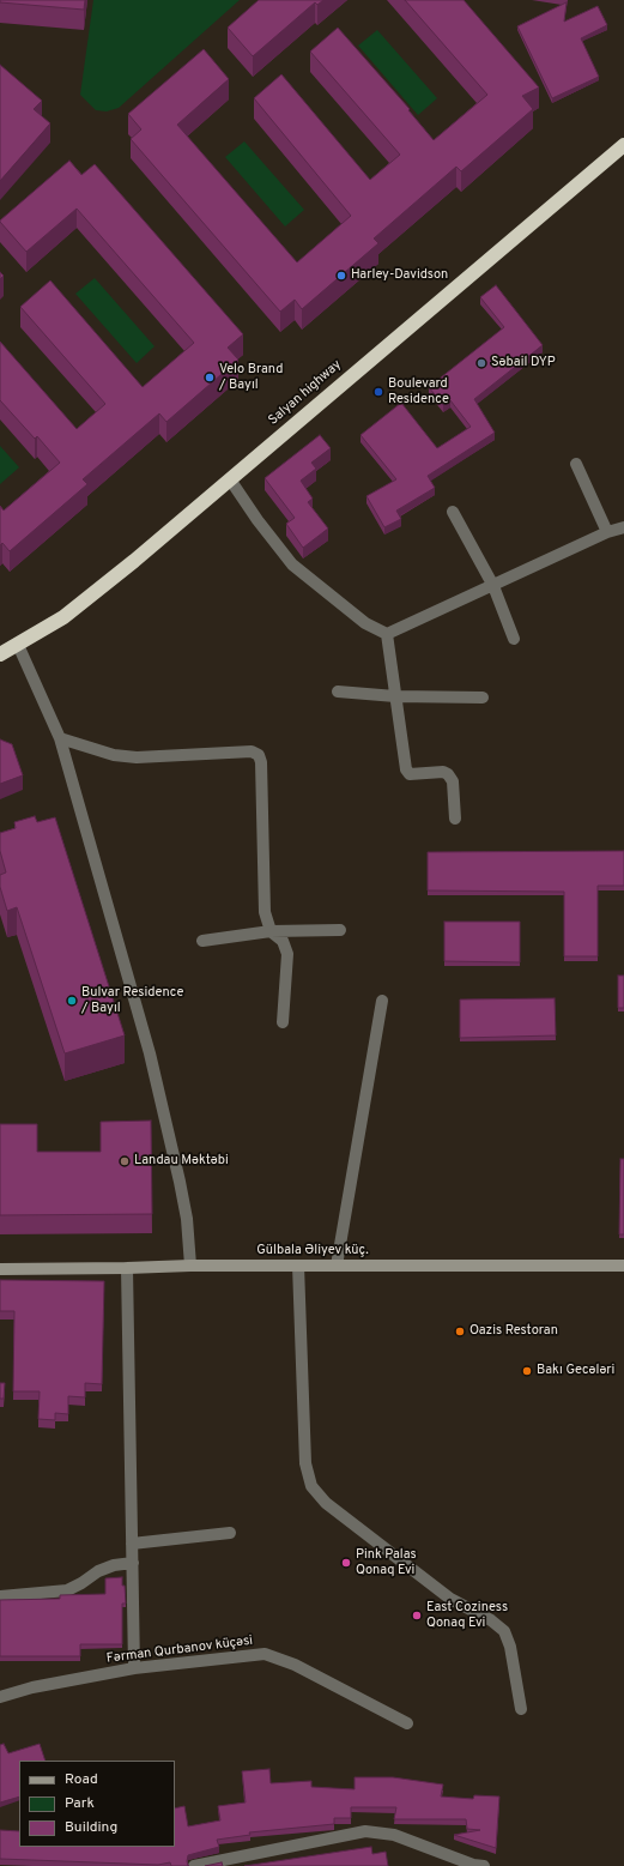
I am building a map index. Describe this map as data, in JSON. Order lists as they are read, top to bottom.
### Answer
{
  "streets": {
    "highway": ["Salyan highway"],
    "street": ["Gülbala Əliyev küç.", "Fərman Qurbanov küçəsi"]
  },
  "places": [
    "Harley-Davidson",
    "Səbail DYP",
    "Velo Brand / Bayıl",
    "Boulevard Residence",
    "Bulvar Residence / Bayıl",
    "Landau Məktəbi",
    "Oazis Restoran",
    "Bakı Gecələri",
    "Pink Palas Qonaq Evi",
    "East Coziness Qonaq Evi"
  ],
  "legend": ["Road", "Park", "Building"]
}
